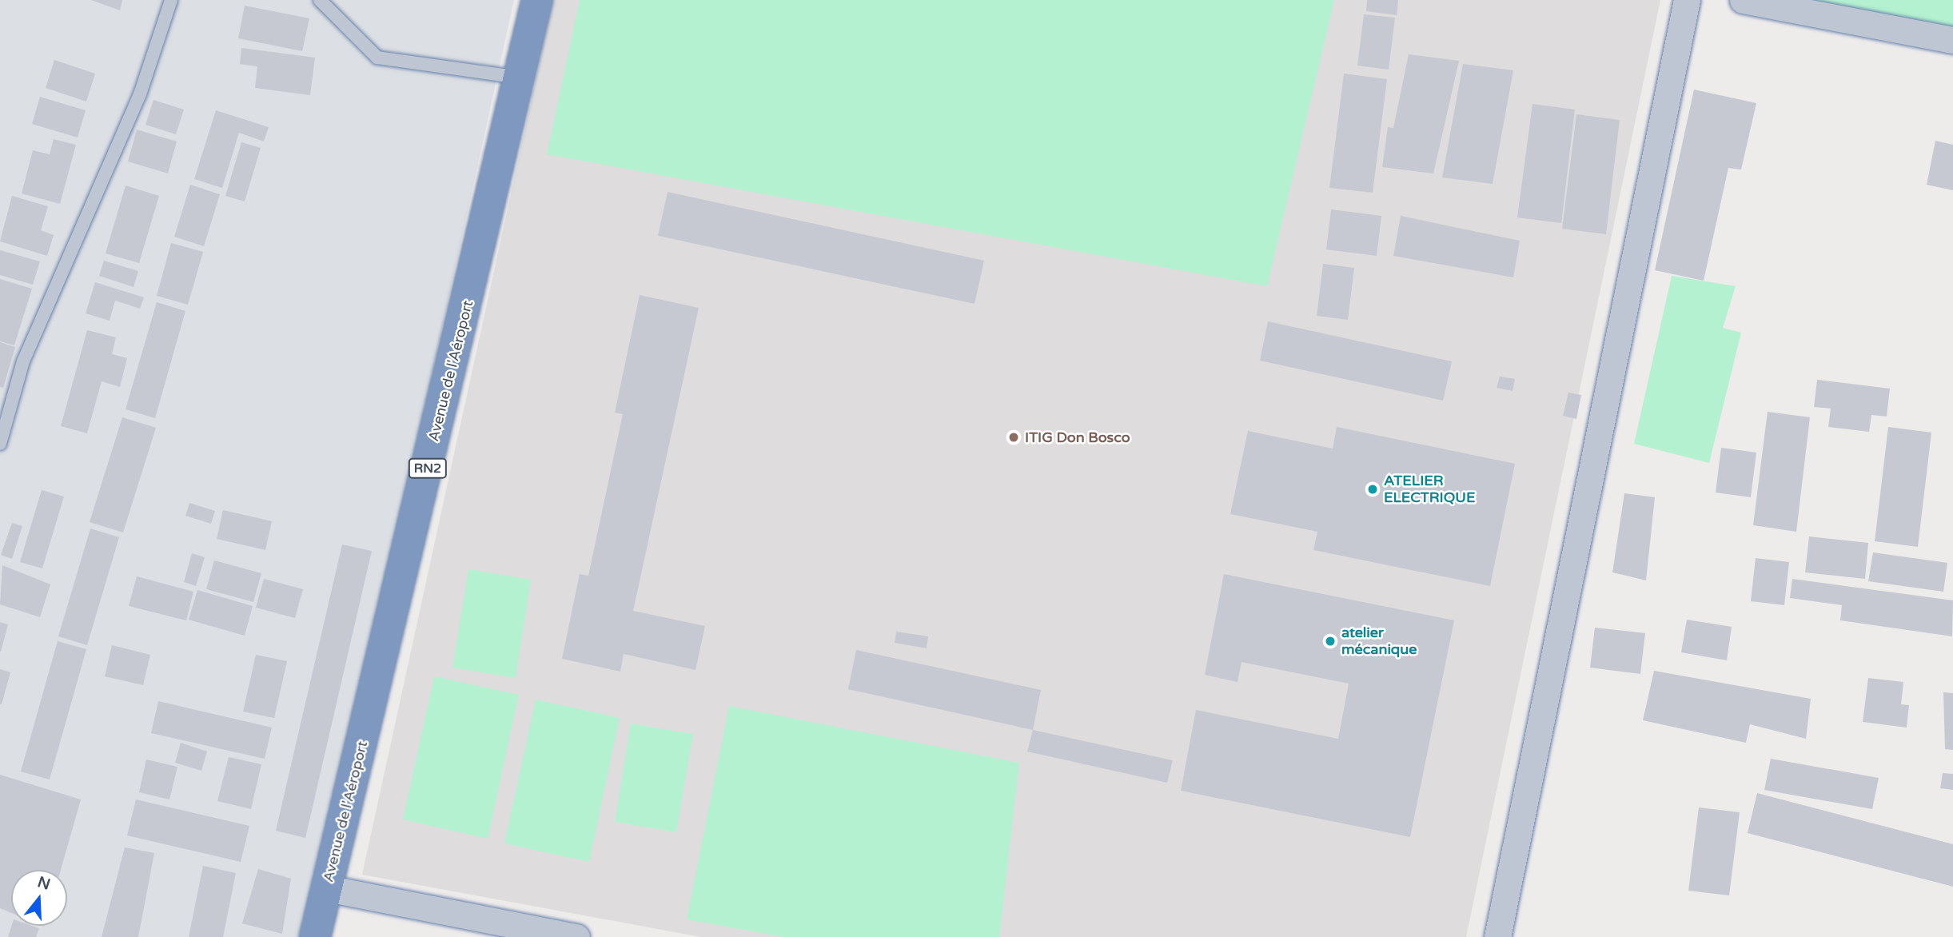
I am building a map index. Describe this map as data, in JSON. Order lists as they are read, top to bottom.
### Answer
{
  "streets": {
    "highway": ["Avenue de l'Aéroport", "RN2"]
  },
  "places": ["ITIG Don Bosco", "ATELIER ELECTRIQUE", "atelier mécanique"],
  "north": "top"
}
